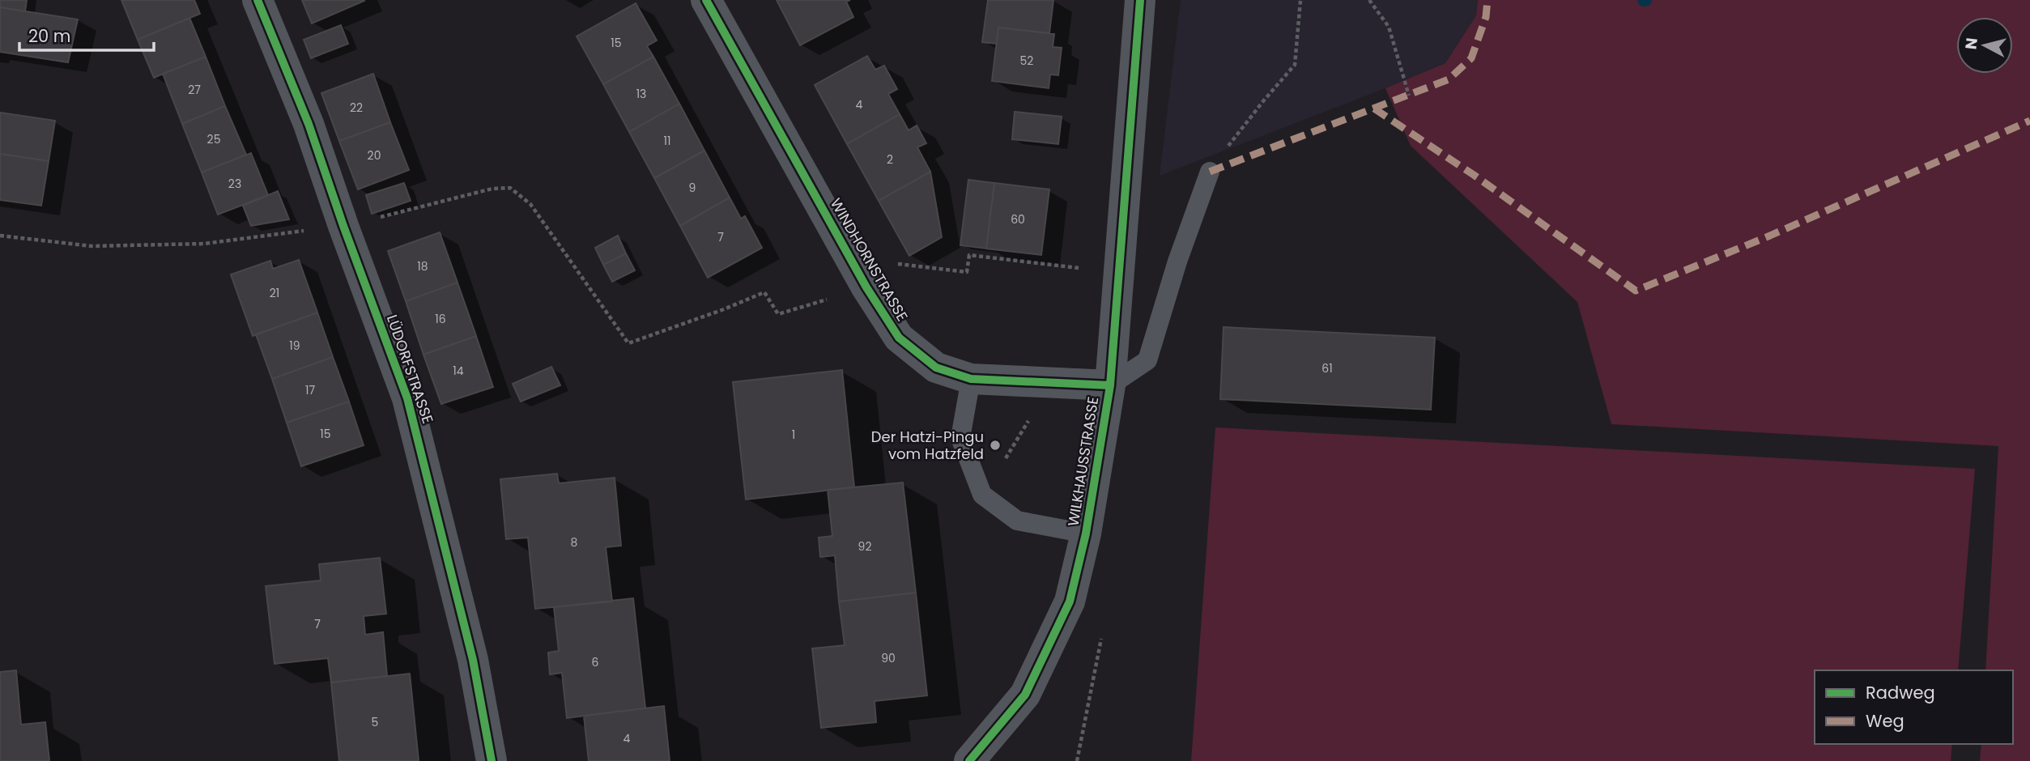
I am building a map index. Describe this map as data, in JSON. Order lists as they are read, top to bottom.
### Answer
{
  "streets": {
    "street": ["WINDHORNSTRASSE", "LÜDORFSTRASSE", "WILKHAUSSTRASSE"]
  },
  "crossings": [
    ["WINDHORNSTRASSE", "WILKHAUSSTRASSE"]
  ],
  "places": ["Der Hatzi-Pingu vom Hatzfeld"],
  "house_numbers": [
    "15",
    "52",
    "27",
    "13",
    "4",
    "22",
    "25",
    "11",
    "20",
    "2",
    "23",
    "9",
    "60",
    "7",
    "18",
    "21",
    "16",
    "19",
    "61",
    "14",
    "17",
    "15",
    "1",
    "8",
    "92",
    "7",
    "90",
    "6",
    "5",
    "4"
  ],
  "legend": ["Radweg", "Weg"],
  "scale_bar": "20 m",
  "north": "left"
}
